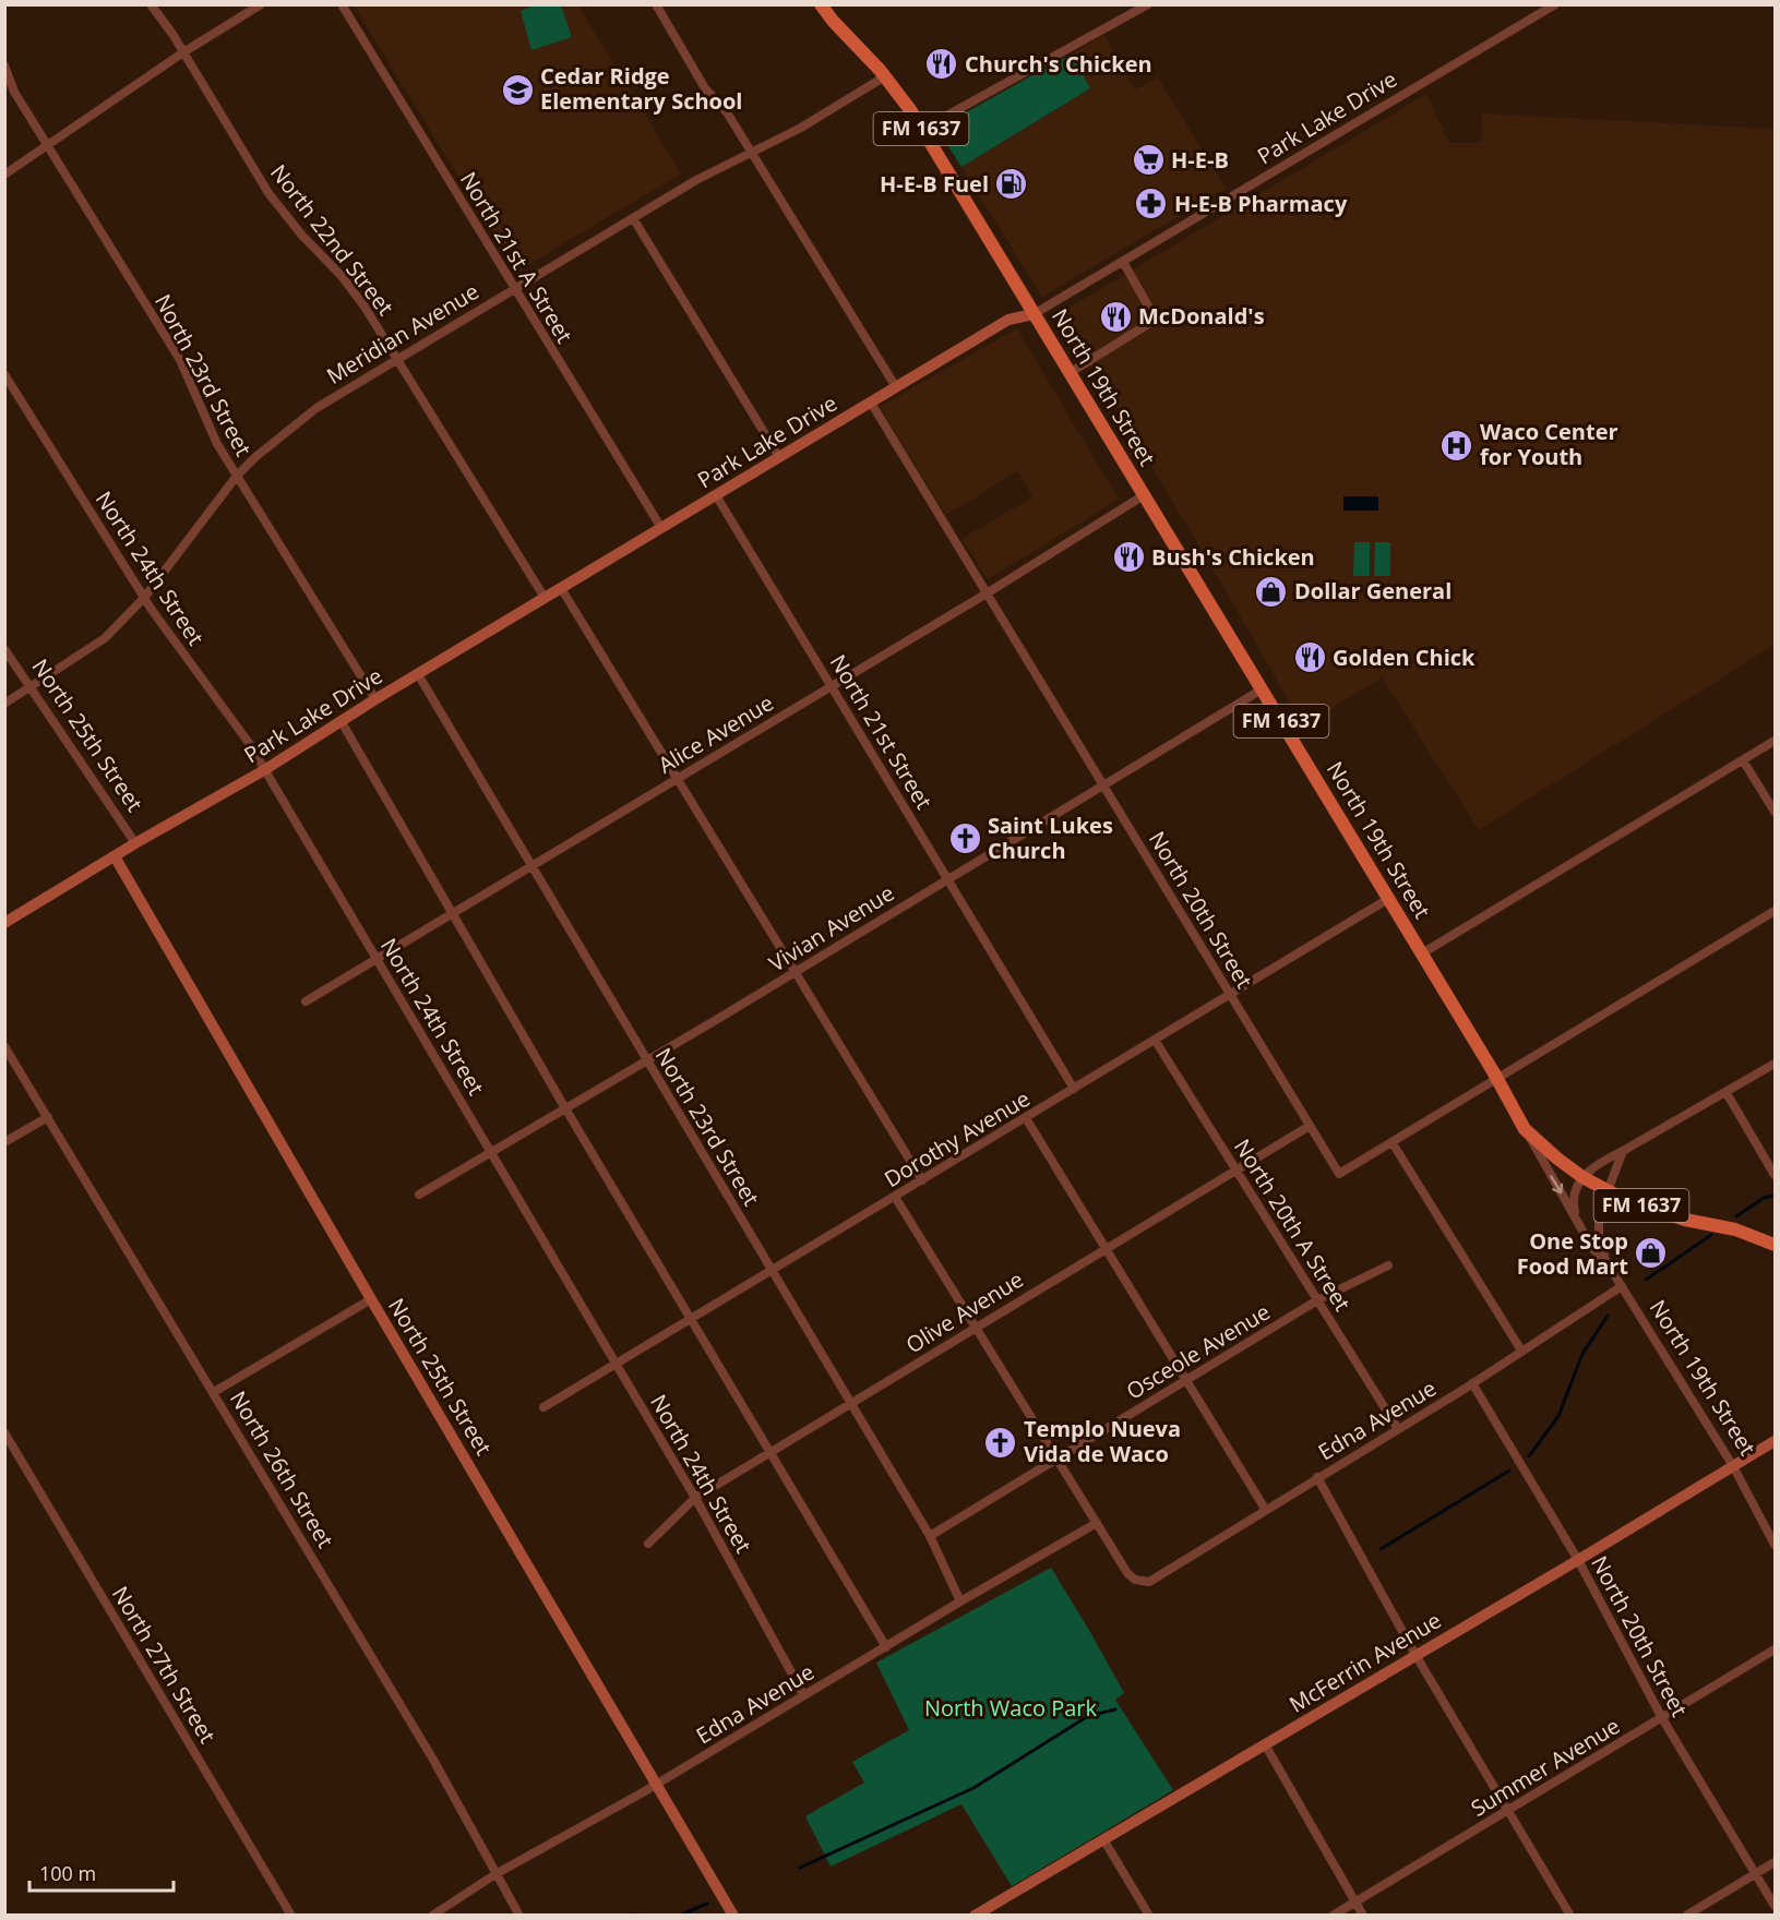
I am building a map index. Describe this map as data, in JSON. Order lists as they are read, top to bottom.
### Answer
{
  "streets": {
    "main road": ["FM 1637", "North 19th Street"],
    "street": [
      "Park Lake Drive",
      "North 22nd Street",
      "North 21st A Street",
      "Meridian Avenue",
      "North 23rd Street",
      "North 24th Street",
      "North 21st Street",
      "Alice Avenue",
      "North 25th Street",
      "North 20th Street",
      "Vivian Avenue",
      "Dorothy Avenue",
      "North 20th A Street",
      "Olive Avenue",
      "Osceole Avenue",
      "Edna Avenue",
      "North 26th Street",
      "McFerrin Avenue",
      "North 27th Street",
      "Summer Avenue"
    ]
  },
  "crossings": [
    ["Park Lake Drive", "North 22nd Street"],
    ["Park Lake Drive", "North 21st A Street"],
    ["Park Lake Drive", "North 23rd Street"],
    ["Park Lake Drive", "North 19th Street"],
    ["Park Lake Drive", "North 24th Street"],
    ["Park Lake Drive", "North 21st Street"],
    ["Park Lake Drive", "North 25th Street"],
    ["Park Lake Drive", "North 20th Street"],
    ["FM 1637", "North 19th Street"],
    ["North 22nd Street", "Meridian Avenue"],
    ["North 21st A Street", "Meridian Avenue"],
    ["Meridian Avenue", "North 23rd Street"],
    ["Meridian Avenue", "North 19th Street"],
    ["Meridian Avenue", "North 24th Street"],
    ["Meridian Avenue", "North 25th Street"],
    ["North 23rd Street", "Alice Avenue"],
    ["North 23rd Street", "Vivian Avenue"],
    ["North 23rd Street", "Dorothy Avenue"],
    ["North 23rd Street", "Olive Avenue"],
    ["North 23rd Street", "Osceole Avenue"],
    ["North 23rd Street", "Edna Avenue"],
    ["North 19th Street", "Alice Avenue"],
    ["North 19th Street", "Vivian Avenue"],
    ["North 19th Street", "Dorothy Avenue"],
    ["North 19th Street", "Edna Avenue"],
    ["North 19th Street", "McFerrin Avenue"],
    ["North 24th Street", "Alice Avenue"],
    ["North 24th Street", "Vivian Avenue"],
    ["North 24th Street", "Dorothy Avenue"],
    ["North 24th Street", "Olive Avenue"],
    ["North 24th Street", "Edna Avenue"],
    ["North 21st Street", "Alice Avenue"],
    ["North 21st Street", "Vivian Avenue"],
    ["North 21st Street", "Dorothy Avenue"],
    ["Alice Avenue", "North 20th Street"],
    ["North 25th Street", "Edna Avenue"],
    ["North 20th Street", "Vivian Avenue"],
    ["North 20th Street", "Dorothy Avenue"],
    ["North 20th Street", "Olive Avenue"],
    ["North 20th Street", "Edna Avenue"],
    ["North 20th Street", "McFerrin Avenue"],
    ["North 20th Street", "Summer Avenue"],
    ["Dorothy Avenue", "North 20th A Street"],
    ["North 20th A Street", "Olive Avenue"],
    ["North 20th A Street", "Osceole Avenue"],
    ["North 20th A Street", "Edna Avenue"],
    ["Edna Avenue", "North 26th Street"]
  ],
  "parks": ["North Waco Park"],
  "places": {
    "restaurant": [
      "Church's Chicken",
      "McDonald's",
      "Bush's Chicken",
      "Golden Chick"
    ],
    "school or university": ["Cedar Ridge Elementary School"],
    "supermarket": ["H-E-B"],
    "fuel station": ["H-E-B Fuel"],
    "pharmacy": ["H-E-B Pharmacy"],
    "hospital": ["Waco Center for Youth"],
    "shop": ["Dollar General", "One Stop Food Mart"],
    "church": ["Saint Lukes Church", "Templo Nueva Vida de Waco"]
  },
  "scale_bar": "100 m"
}
